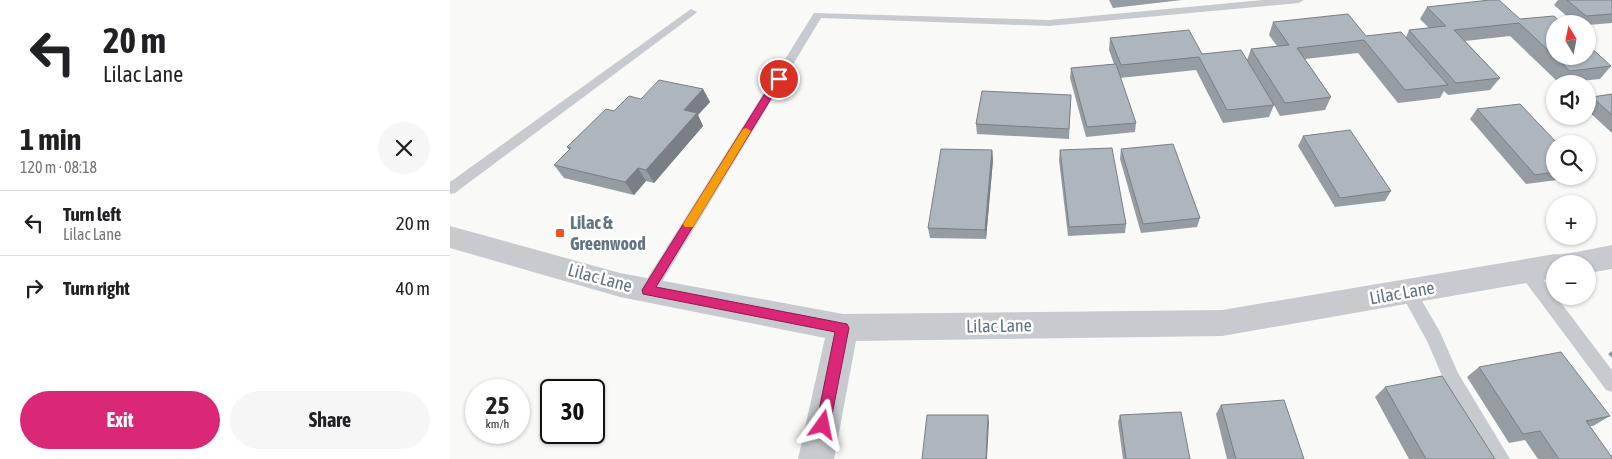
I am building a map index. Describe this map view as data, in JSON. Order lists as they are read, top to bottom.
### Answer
{
  "streets": {
    "street": ["Lilac Lane"]
  },
  "places": {
    "transit": ["Lilac & Greenwood"]
  },
  "north": "top",
  "page": {
    "turn": ["20 m", "Lilac Lane"],
    "map_buttons": ["+", "−"],
    "heading": ["1 min", "120 m · 08:18"],
    "list": [
      {
        "name": "Turn left",
        "note": "Lilac Lane",
        "value": "20 m"
      },
      {
        "name": "Turn right",
        "value": "40 m"
      }
    ],
    "speed": "25 km/h",
    "limit": "30",
    "buttons": ["Exit", "Share"]
  }
}
